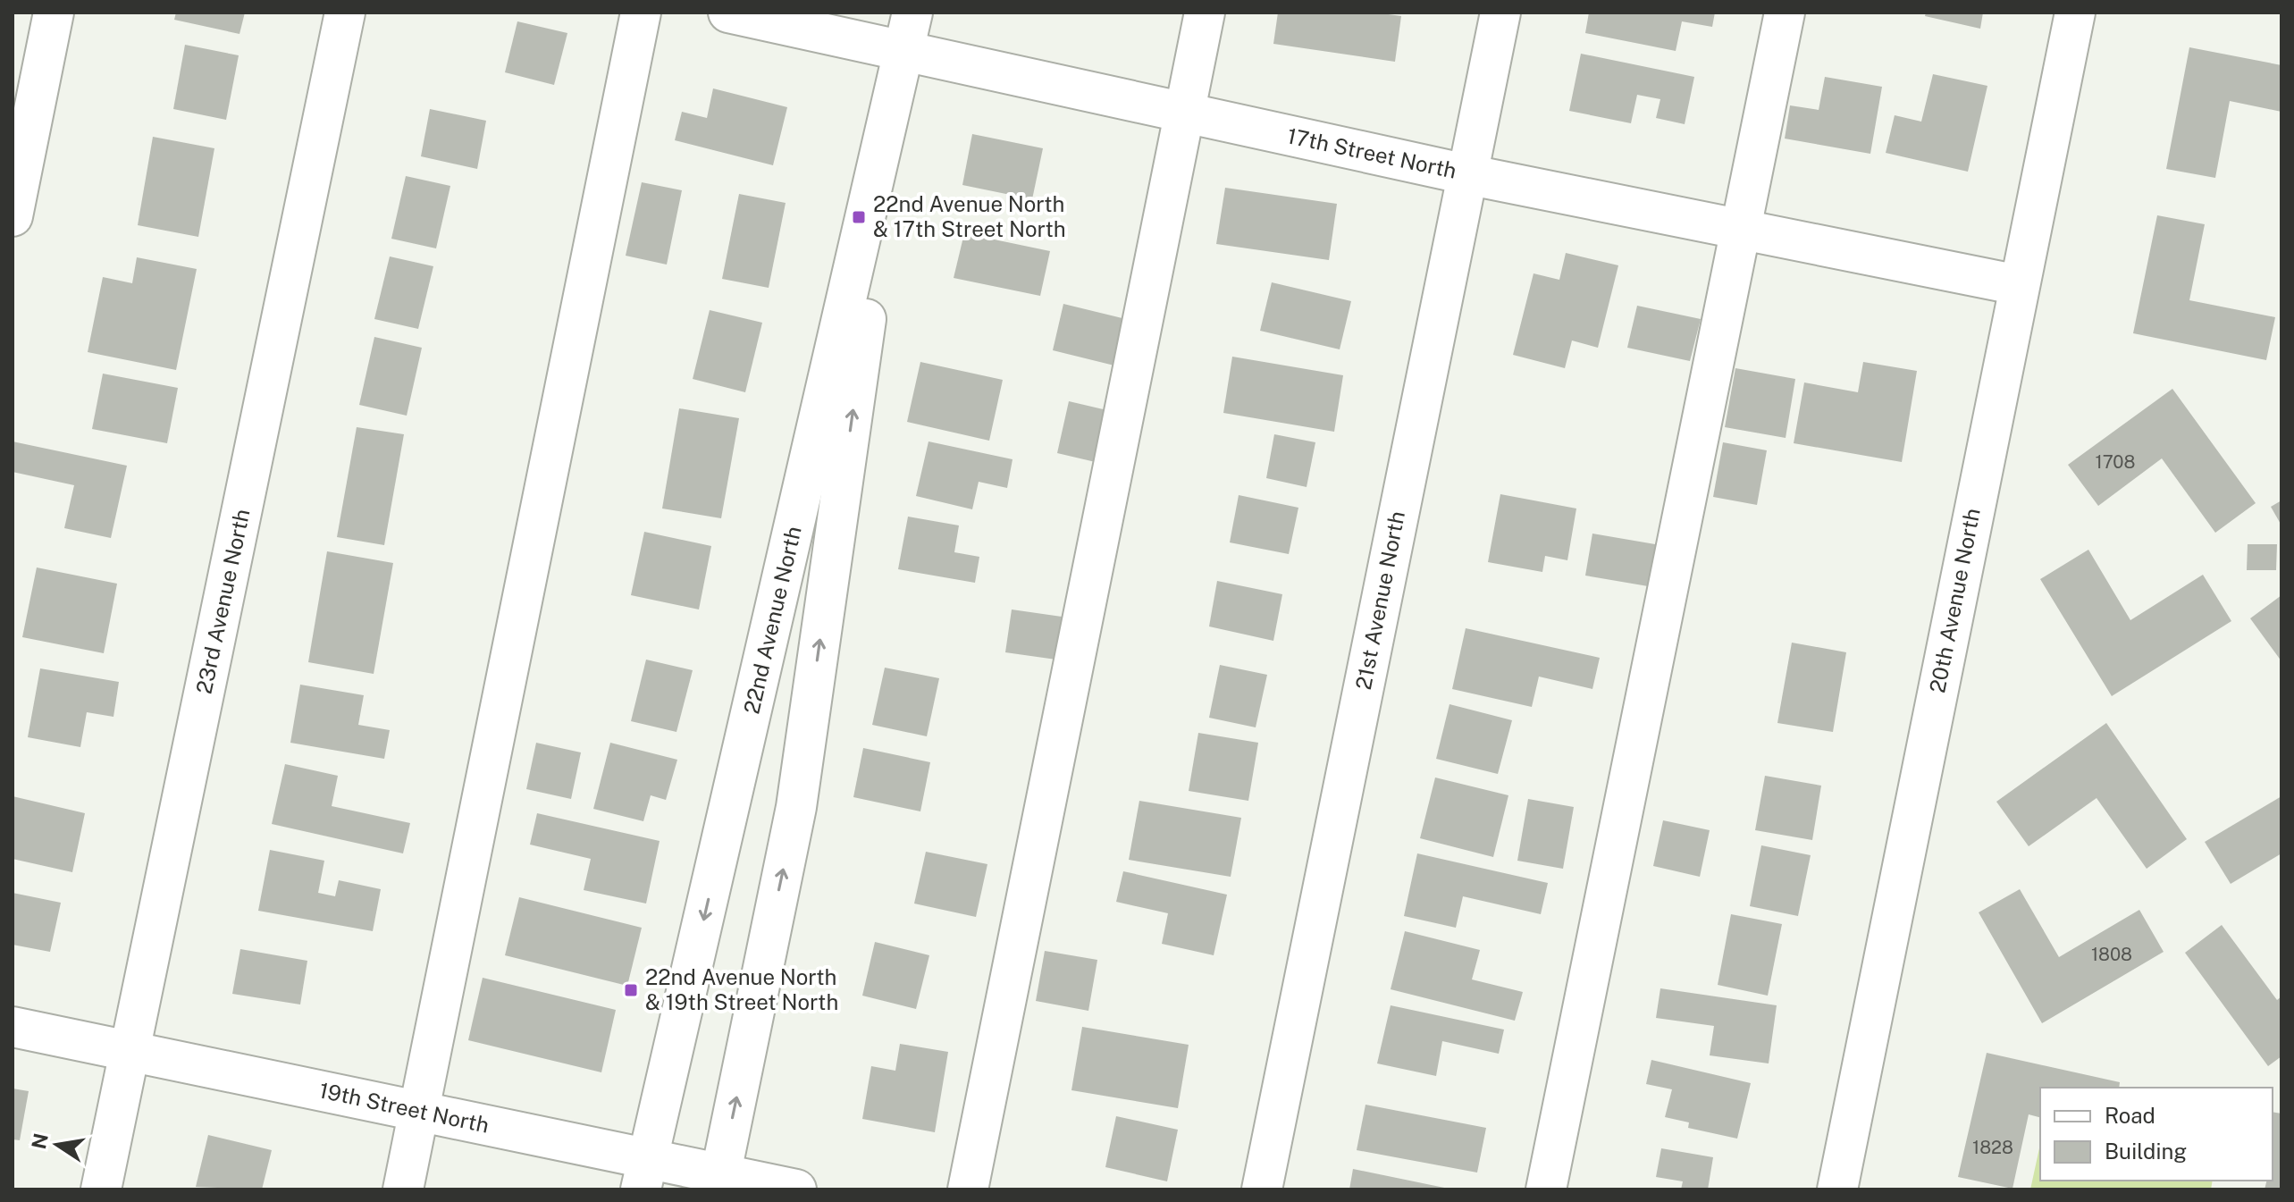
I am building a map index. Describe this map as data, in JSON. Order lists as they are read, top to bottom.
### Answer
{
  "streets": {
    "street": [
      "17th Street North",
      "21st Avenue North",
      "20th Avenue North",
      "23rd Avenue North",
      "22nd Avenue North",
      "19th Street North"
    ]
  },
  "crossings": [
    ["17th Street North", "21st Avenue North"],
    ["17th Street North", "20th Avenue North"],
    ["17th Street North", "22nd Avenue North"],
    ["23rd Avenue North", "19th Street North"],
    ["22nd Avenue North", "19th Street North"]
  ],
  "places": {
    "transit": ["22nd Avenue North & 17th Street North", "22nd Avenue North & 19th Street North"]
  },
  "house_numbers": ["1708", "1808", "1828"],
  "legend": ["Road", "Building"],
  "north": "left"
}
